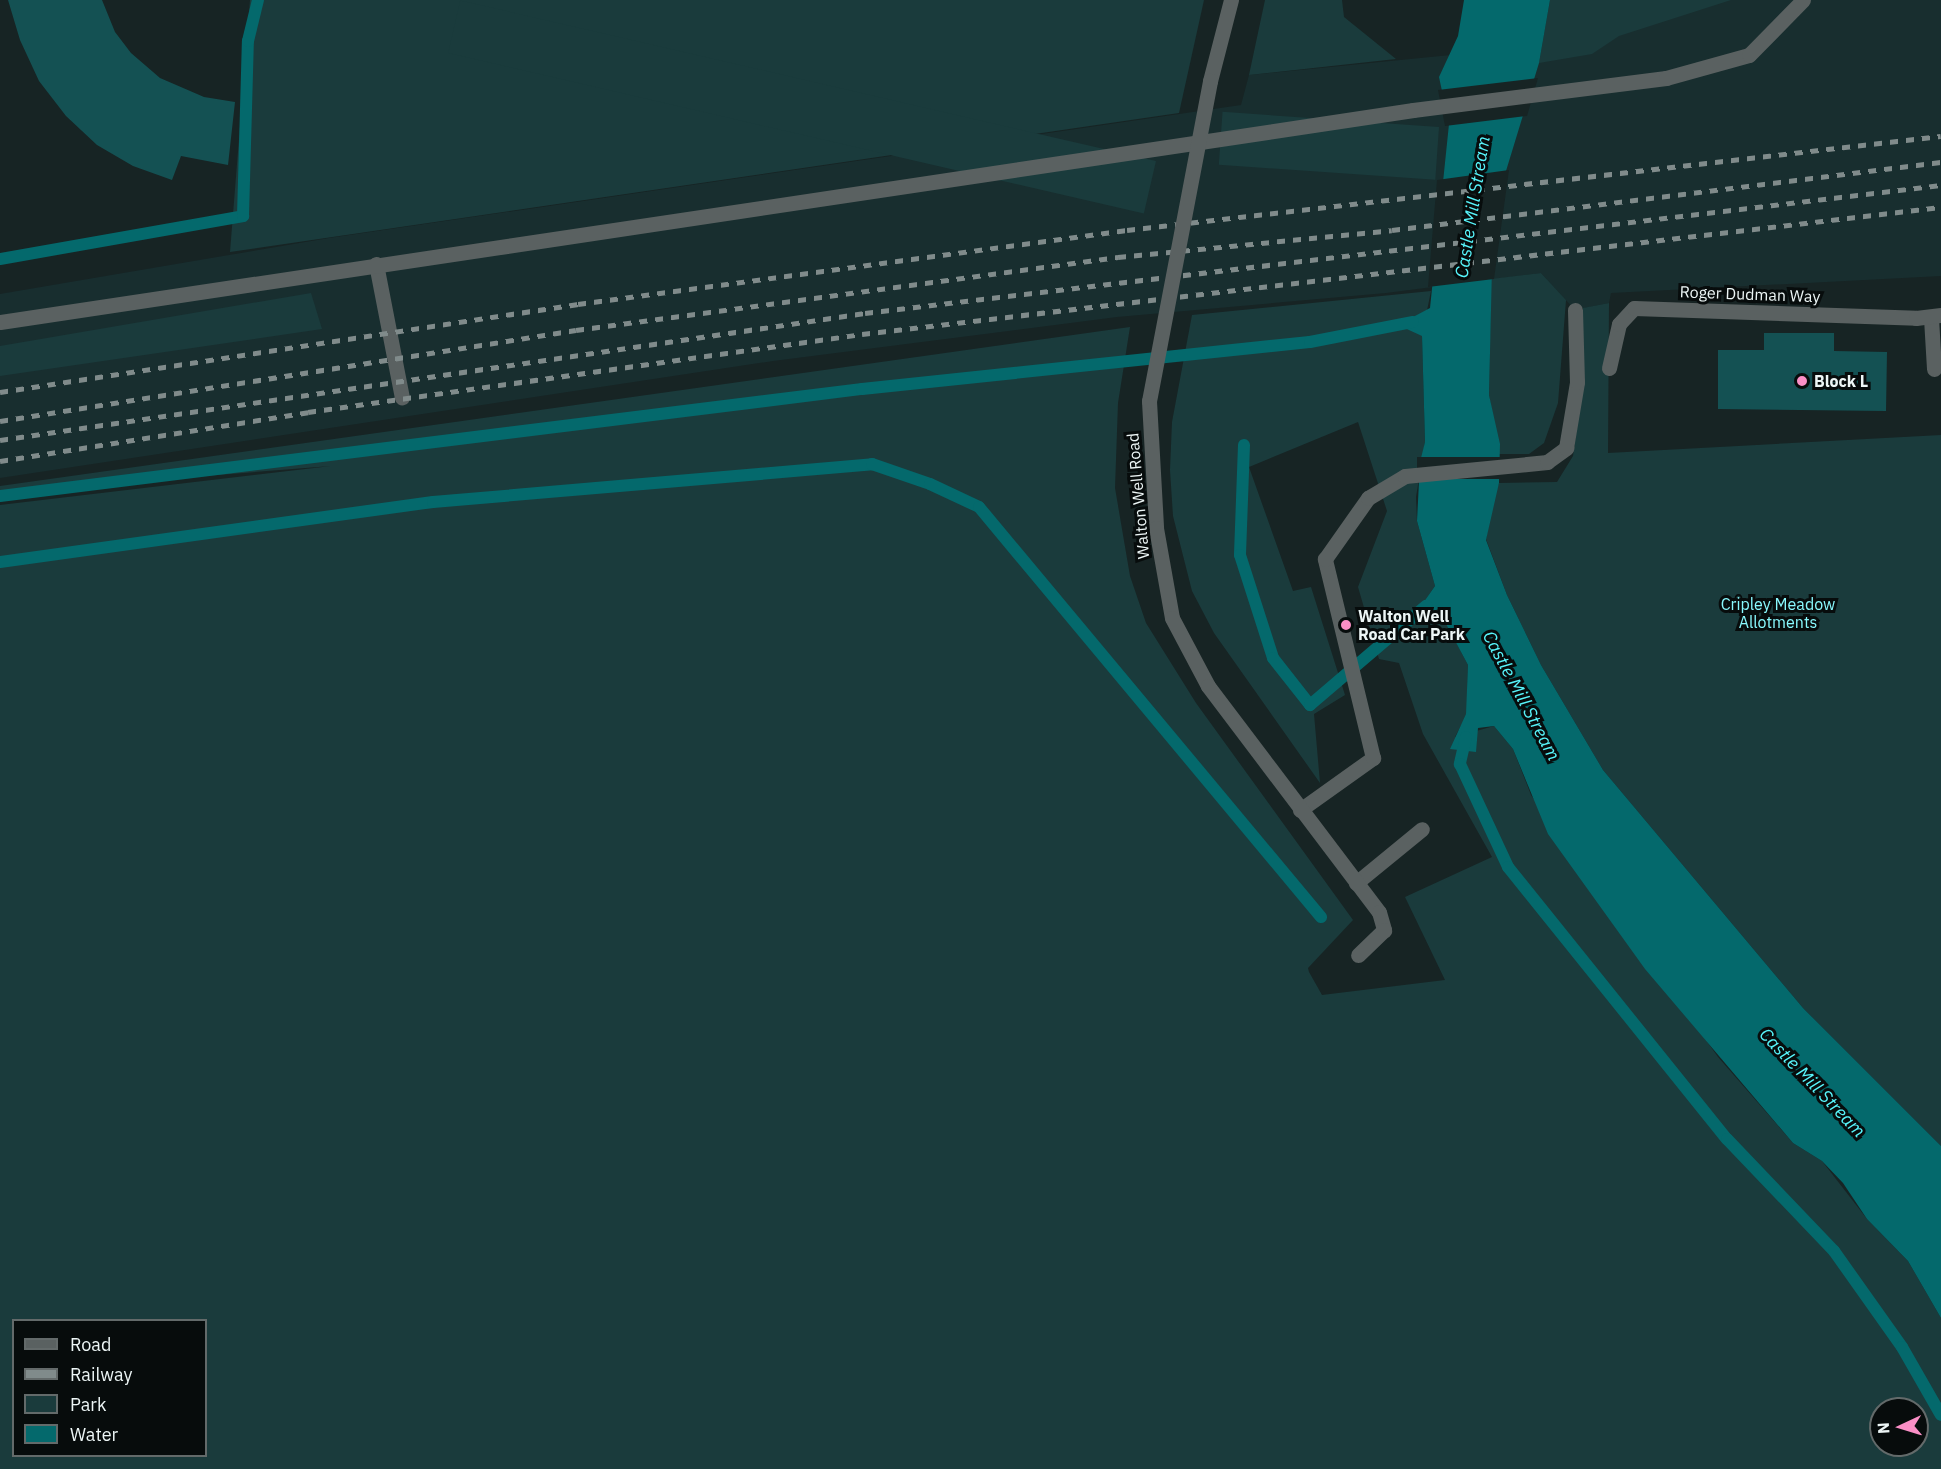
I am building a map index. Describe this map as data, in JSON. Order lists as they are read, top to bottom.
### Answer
{
  "streets": {
    "street": ["Roger Dudman Way", "Walton Well Road"]
  },
  "water": ["Castle Mill Stream"],
  "parks": ["Cripley Meadow Allotments"],
  "places": ["Block L", "Walton Well Road Car Park"],
  "legend": [
    "Road",
    "Railway",
    "Park",
    "Water"
  ],
  "north": "left"
}
